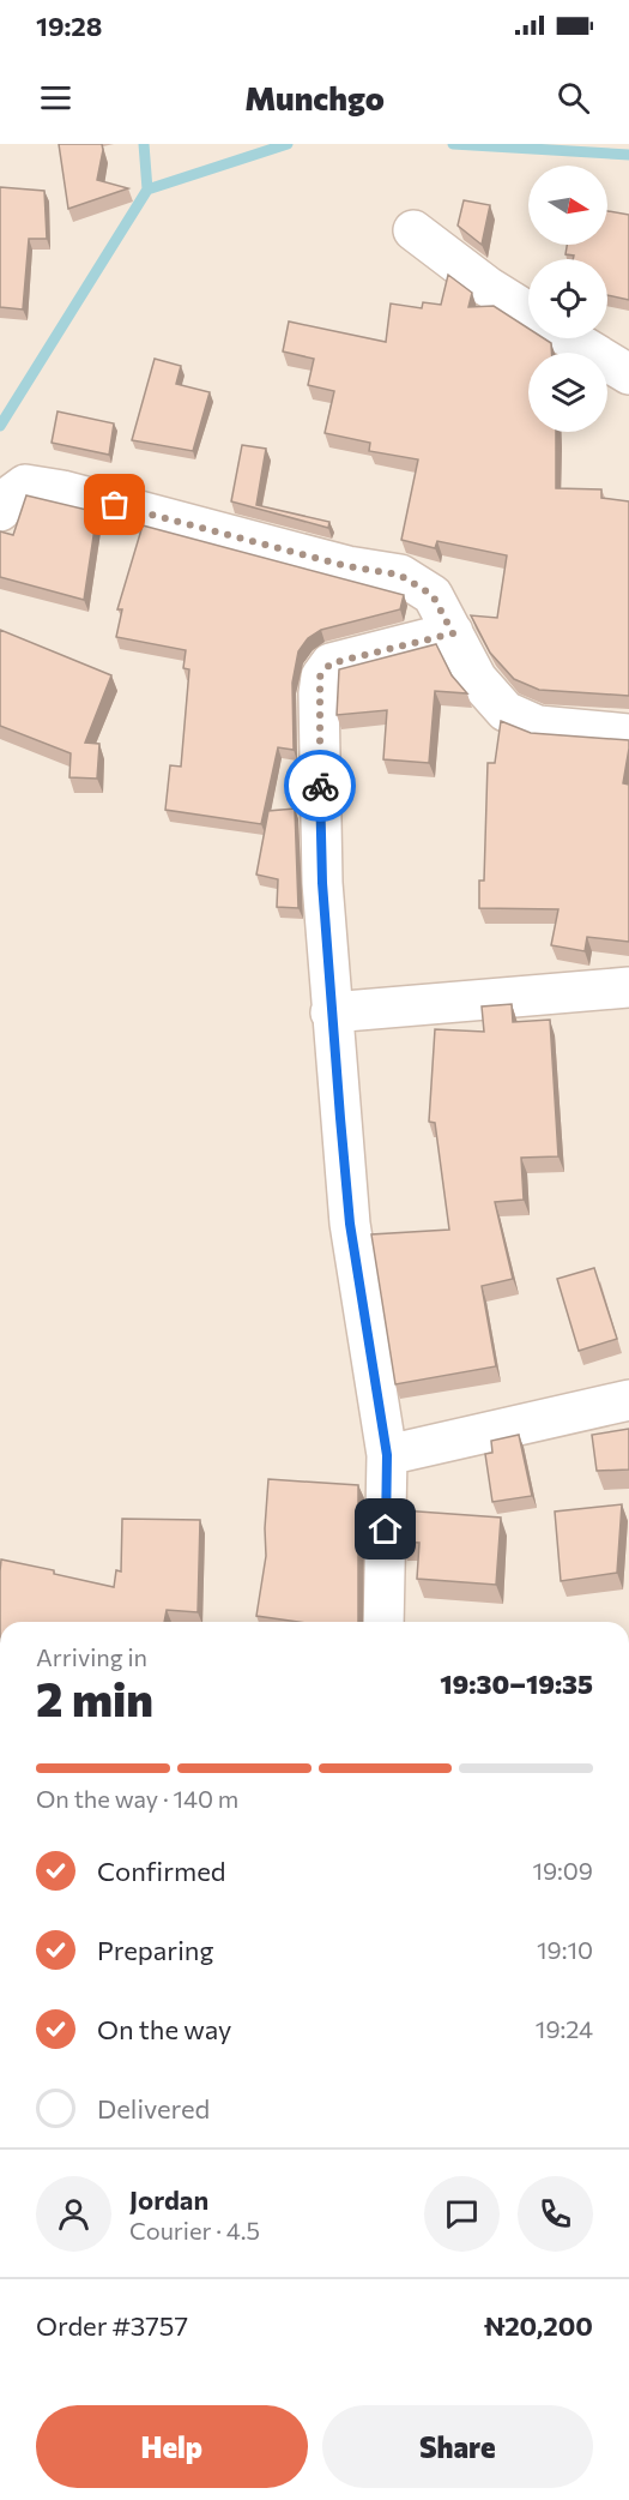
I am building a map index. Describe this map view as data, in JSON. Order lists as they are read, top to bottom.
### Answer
{
  "north": "right",
  "page": {
    "status": "19:28",
    "header": "Munchgo",
    "heading": ["2 min", "Arriving in", "19:30–19:35"],
    "panel": [
      "Jordan",
      "Courier · 4.5",
      "Order #3757",
      "₦20,200"
    ],
    "bar": "On the way · 140 m",
    "list": [
      ["Confirmed", "19:09"],
      ["Preparing", "19:10"],
      ["On the way", "19:24"],
      "Delivered"
    ],
    "buttons": ["Help", "Share"]
  }
}
